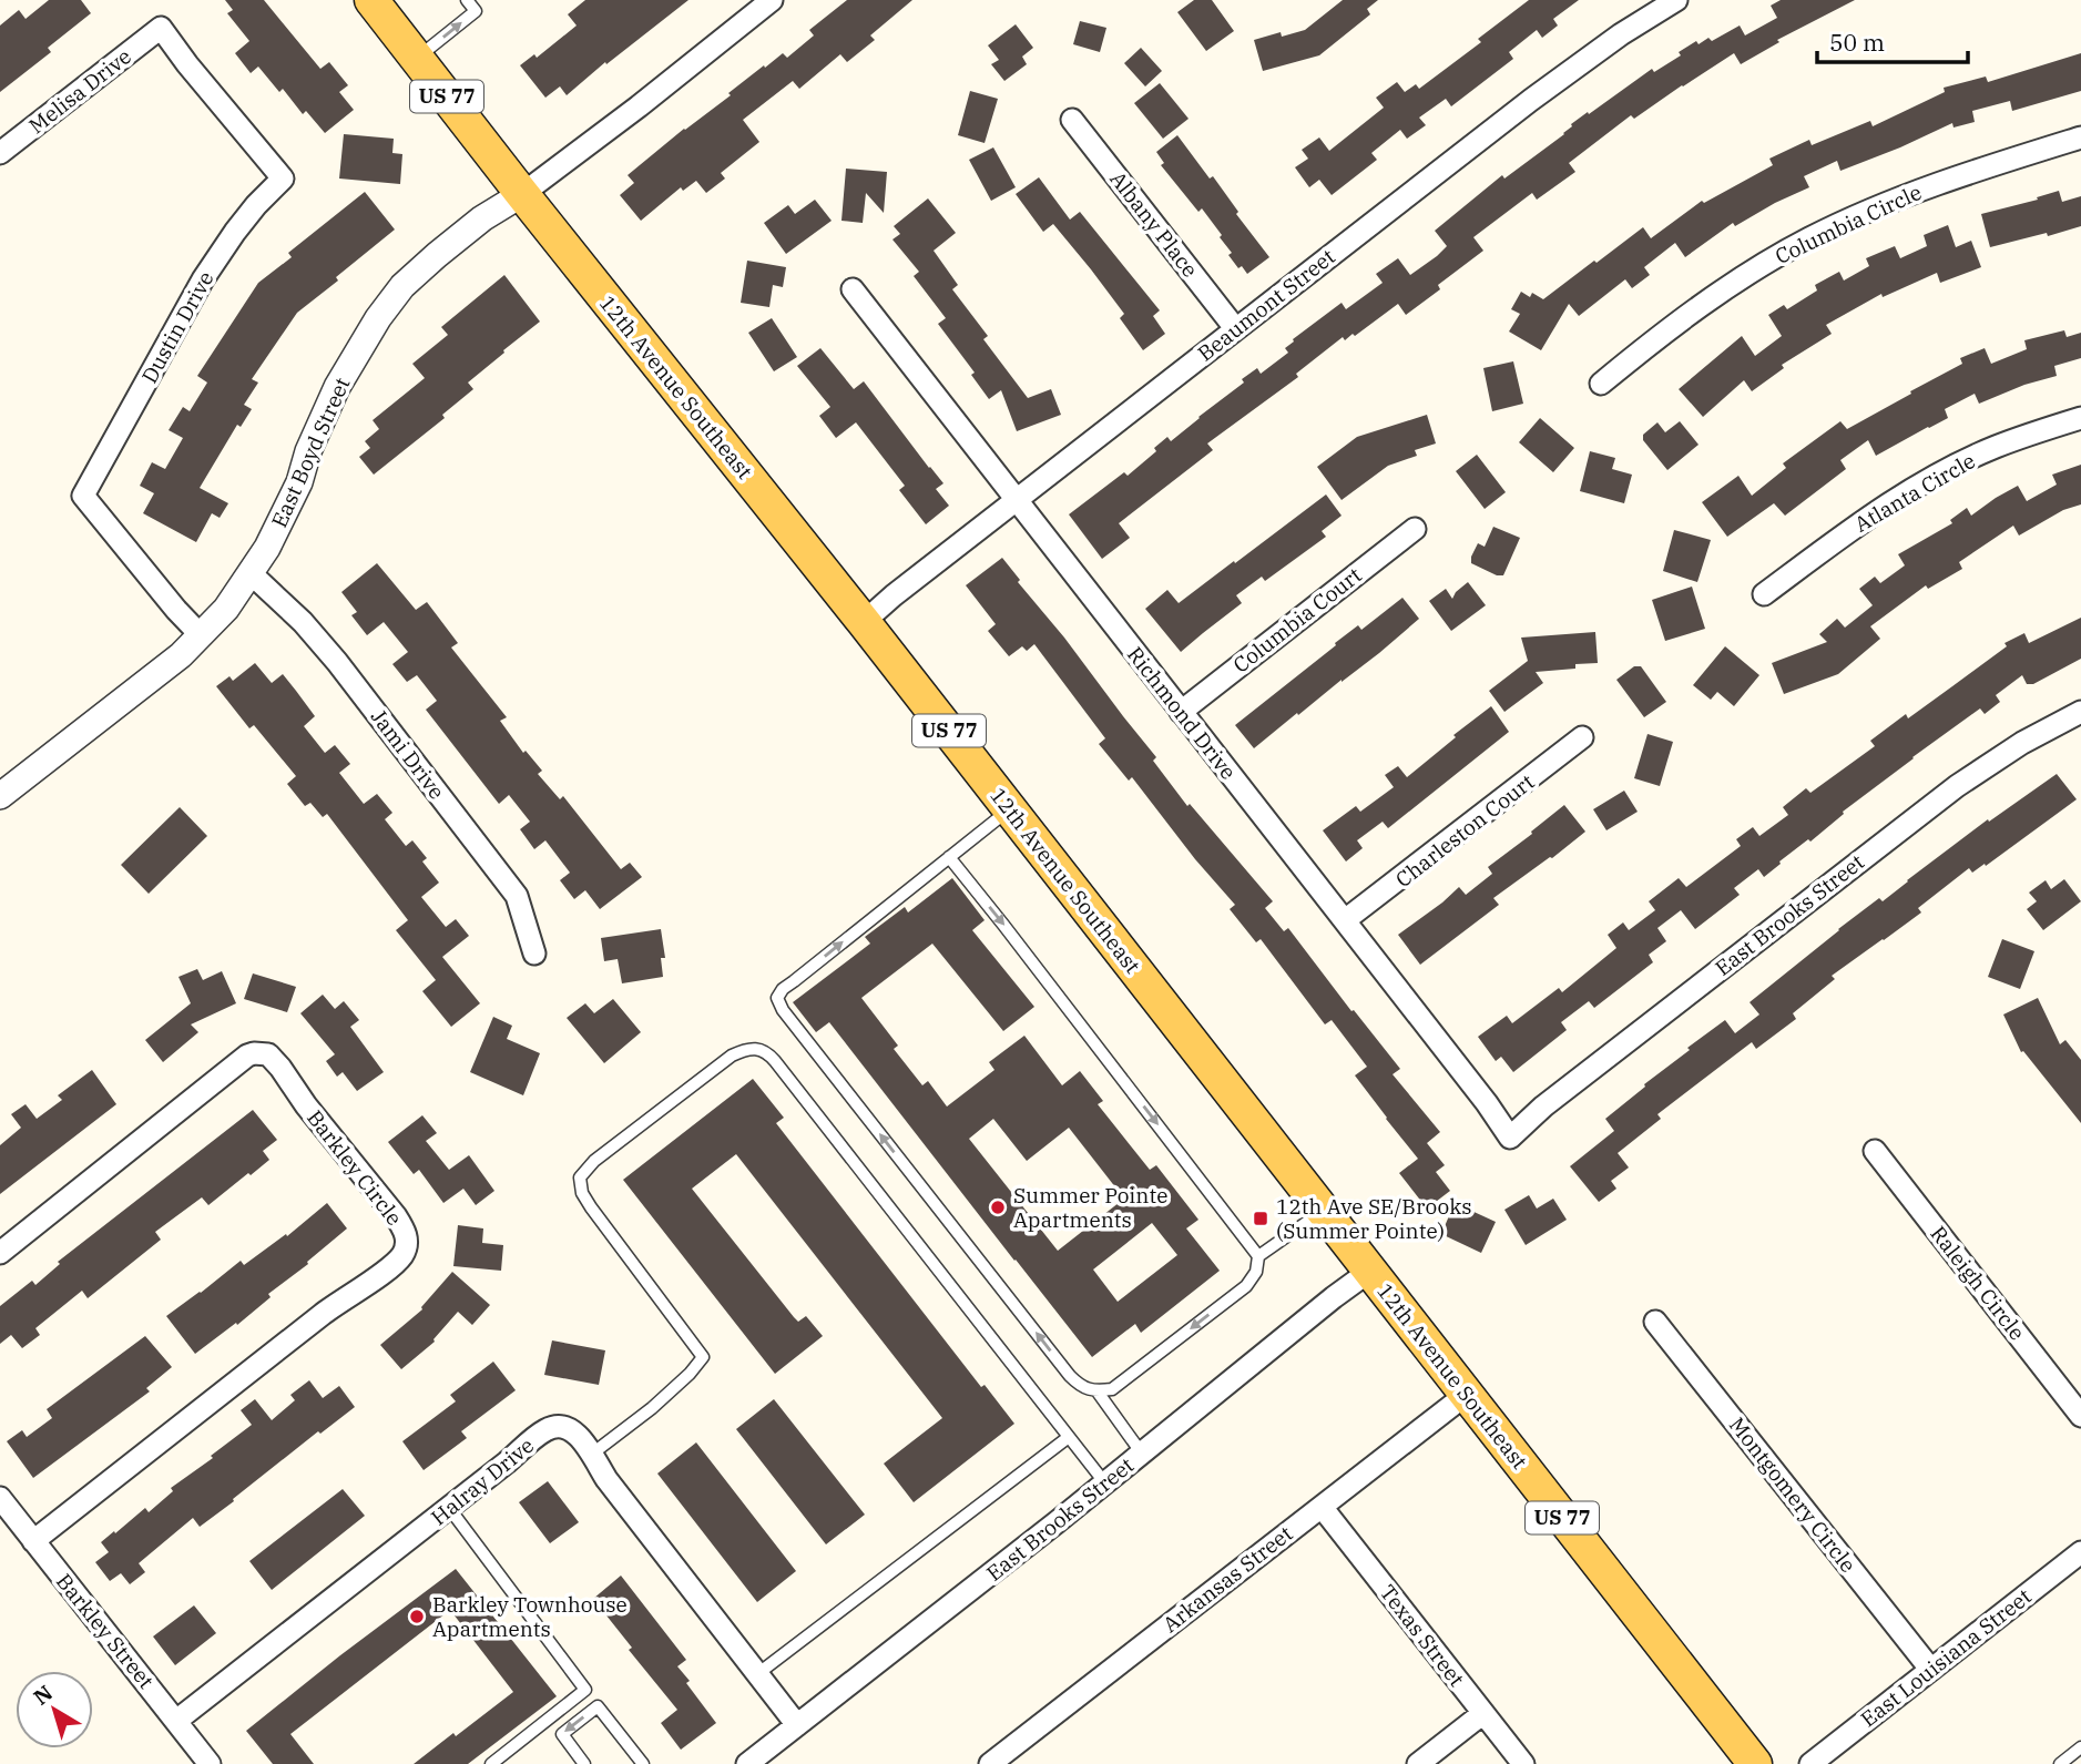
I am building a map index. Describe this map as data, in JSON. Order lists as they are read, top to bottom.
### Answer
{
  "streets": {
    "main road": ["US 77", "12th Avenue Southeast"],
    "street": [
      "Melisa Drive",
      "Albany Place",
      "Columbia Circle",
      "Beaumont Street",
      "Dustin Drive",
      "East Boyd Street",
      "Atlanta Circle",
      "Columbia Court",
      "Richmond Drive",
      "Jami Drive",
      "Charleston Court",
      "East Brooks Street",
      "Barkley Circle",
      "Raleigh Circle",
      "Halray Drive",
      "Montgomery Circle",
      "Arkansas Street",
      "Barkley Street",
      "Texas Street",
      "East Louisiana Street"
    ]
  },
  "crossings": [
    ["Melisa Drive", "Dustin Drive"],
    ["Albany Place", "Beaumont Street"],
    ["Beaumont Street", "12th Avenue Southeast"],
    ["Beaumont Street", "Richmond Drive"],
    ["Dustin Drive", "East Boyd Street"],
    ["12th Avenue Southeast", "East Boyd Street"],
    ["12th Avenue Southeast", "East Brooks Street"],
    ["12th Avenue Southeast", "Arkansas Street"],
    ["East Boyd Street", "Jami Drive"],
    ["Columbia Court", "Richmond Drive"],
    ["Richmond Drive", "Charleston Court"],
    ["Richmond Drive", "East Brooks Street"],
    ["East Brooks Street", "Halray Drive"],
    ["Barkley Circle", "Barkley Street"],
    ["Halray Drive", "Barkley Street"],
    ["Montgomery Circle", "East Louisiana Street"],
    ["Arkansas Street", "Texas Street"]
  ],
  "places": {
    "other": ["Summer Pointe Apartments", "Barkley Townhouse Apartments"],
    "transit": ["12th Ave SE/Brooks (Summer Pointe)"]
  },
  "scale_bar": "50 m",
  "north": "top left"
}
